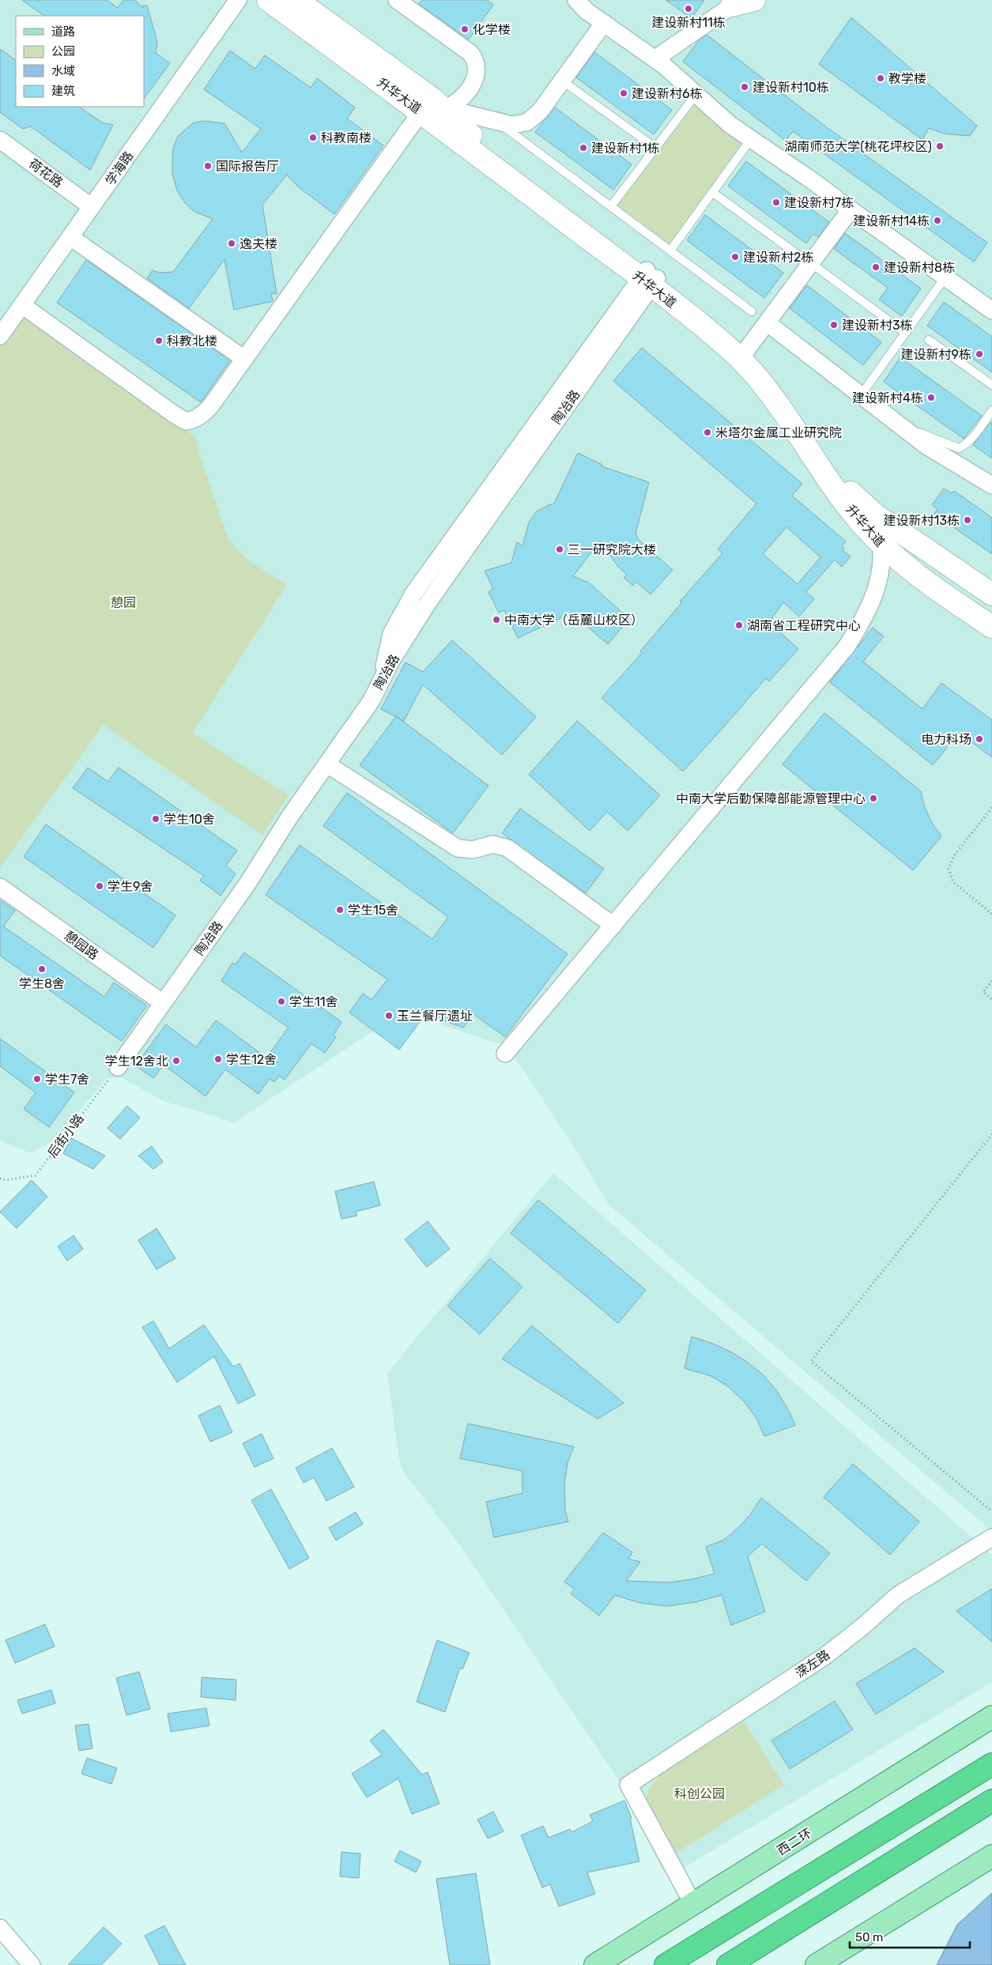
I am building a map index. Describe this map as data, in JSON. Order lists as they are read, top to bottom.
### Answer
{
  "streets": {
    "main road": ["西二环"],
    "street": [
      "升华大道",
      "学海路",
      "荷花路",
      "陶冶路",
      "憩园路",
      "溁左路"
    ],
    "path": ["后街小路"]
  },
  "crossings": [
    ["升华大道", "陶冶路"],
    ["学海路", "荷花路"],
    ["陶冶路", "憩园路"],
    ["陶冶路", "后街小路"],
    ["溁左路", "西二环"]
  ],
  "parks": ["憩园", "科创公园"],
  "places": [
    "建设新村11栋",
    "化学楼",
    "教学楼",
    "建设新村10栋",
    "建设新村6栋",
    "科教南楼",
    "湖南师范大学(桃花坪校区)",
    "建设新村1栋",
    "国际报告厅",
    "建设新村7栋",
    "建设新村14栋",
    "逸夫楼",
    "建设新村2栋",
    "建设新村8栋",
    "建设新村3栋",
    "科教北楼",
    "建设新村9栋",
    "建设新村4栋",
    "米塔尔金属工业研究院",
    "建设新村13栋",
    "三一研究院大楼",
    "中南大学（岳麓山校区）",
    "湖南省工程研究中心",
    "电力科场",
    "中南大学后勤保障部能源管理中心",
    "学生10舍",
    "学生9舍",
    "学生15舍",
    "学生8舍",
    "学生11舍",
    "玉兰餐厅遗址",
    "学生12舍",
    "学生12舍北",
    "学生7舍"
  ],
  "legend": [
    "道路",
    "公园",
    "水域",
    "建筑"
  ],
  "scale_bar": "50 m"
}
